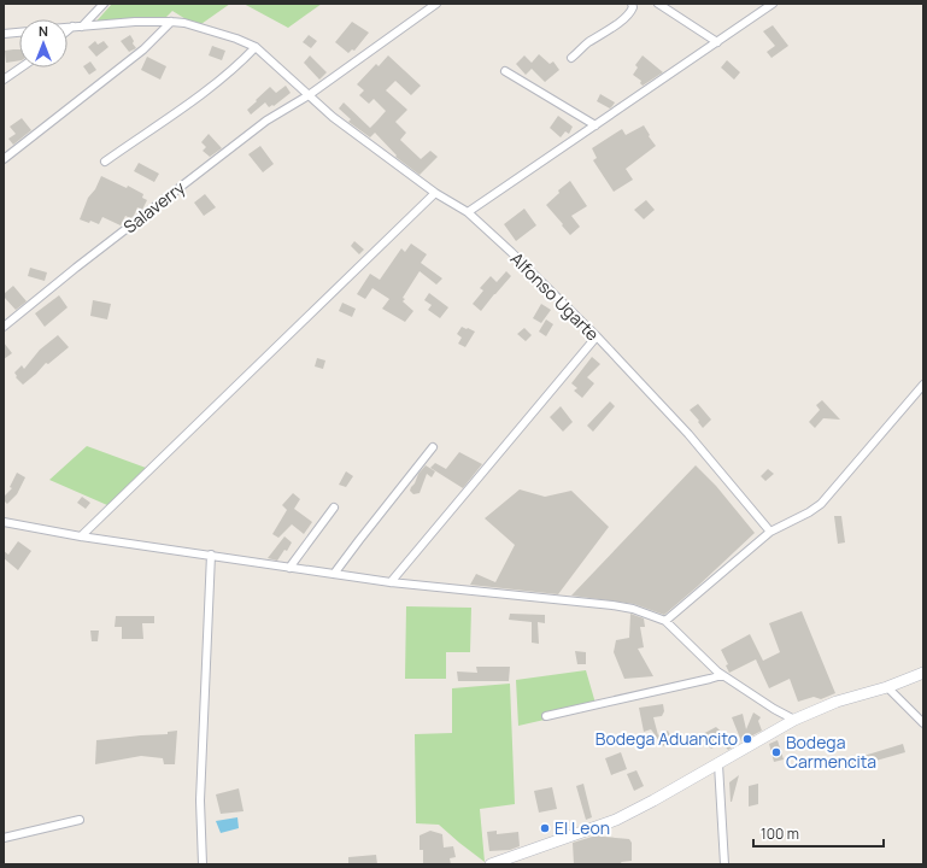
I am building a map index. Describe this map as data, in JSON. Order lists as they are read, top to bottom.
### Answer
{
  "streets": {
    "street": ["Salaverry", "Alfonso Ugarte"]
  },
  "crossings": [
    ["Salaverry", "Alfonso Ugarte"]
  ],
  "places": ["Bodega Aduancito", "Bodega Carmencita", "El Leon"],
  "scale_bar": "100 m",
  "north": "top"
}
